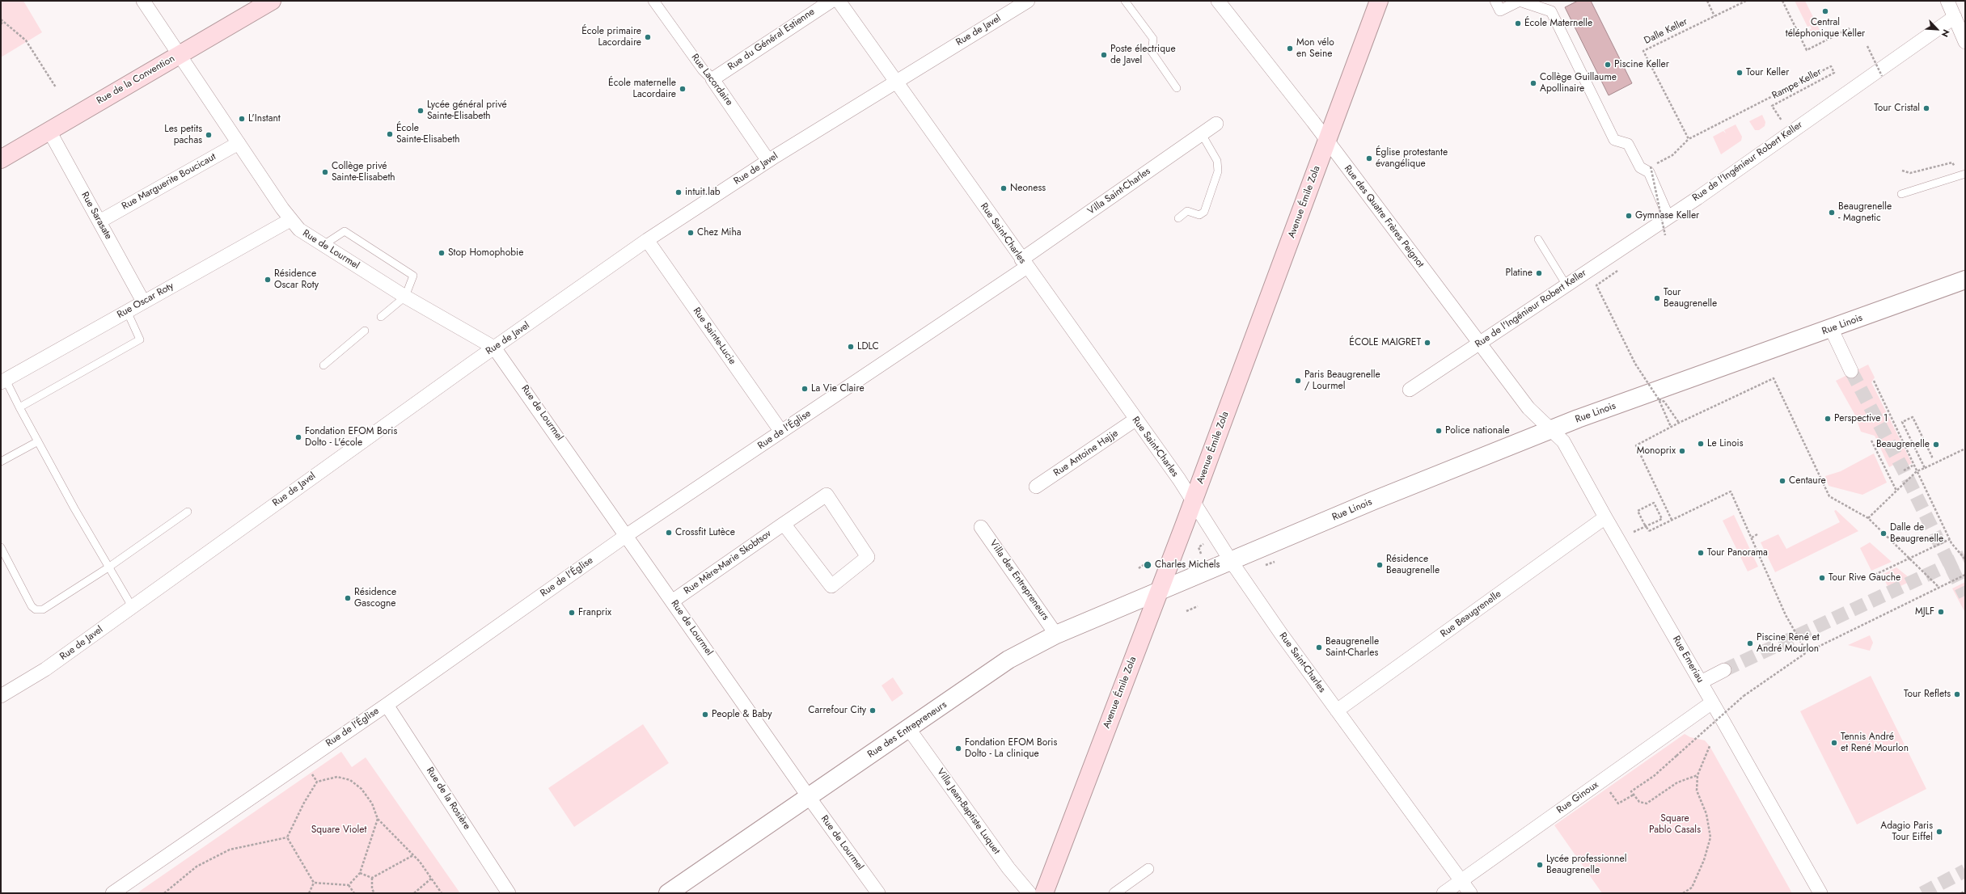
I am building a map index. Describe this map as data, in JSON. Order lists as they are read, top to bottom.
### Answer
{
  "streets": {
    "main road": ["Rue de la Convention", "Avenue Émile Zola"],
    "street": [
      "Rue de Javel",
      "Rue du Général Estienne",
      "Rue Lacordaire",
      "Rue de l'Ingénieur Robert Keller",
      "Rue Marguerite Boucicaut",
      "Villa Saint-Charles",
      "Rue Sarasate",
      "Rue des Quatre Frères Peignot",
      "Rue Saint-Charles",
      "Rue de Lourmel",
      "Rue Oscar Roty",
      "Rue Linois",
      "Rue Sainte-Lucie",
      "Rue de l'Église",
      "Rue Antoine Hajje",
      "Rue Mère-Marie Skobtsov",
      "Villa des Entrepreneurs",
      "Rue Beaugrenelle",
      "Rue Emeriau",
      "Rue des Entrepreneurs",
      "Rue Ginoux",
      "Rue de la Rosière",
      "Villa Jean-Baptiste Luquet"
    ],
    "path": ["Dalle Keller", "Rampe Keller"]
  },
  "crossings": [
    ["Rue de Javel", "Rue Lacordaire"],
    ["Rue de Javel", "Rue Saint-Charles"],
    ["Rue de Javel", "Rue de Lourmel"],
    ["Rue de Javel", "Rue Sainte-Lucie"],
    ["Dalle Keller", "Rampe Keller"],
    ["Rue du Général Estienne", "Rue Lacordaire"],
    ["Rue de la Convention", "Rue Sarasate"],
    ["Rue de la Convention", "Rue de Lourmel"],
    ["Rue de l'Ingénieur Robert Keller", "Rue des Quatre Frères Peignot"],
    ["Rue Marguerite Boucicaut", "Rue Sarasate"],
    ["Rue Marguerite Boucicaut", "Rue de Lourmel"],
    ["Villa Saint-Charles", "Rue Saint-Charles"],
    ["Villa Saint-Charles", "Rue de l'Église"],
    ["Avenue Émile Zola", "Rue des Quatre Frères Peignot"],
    ["Avenue Émile Zola", "Rue Saint-Charles"],
    ["Avenue Émile Zola", "Rue Linois"],
    ["Avenue Émile Zola", "Rue des Entrepreneurs"],
    ["Rue Sarasate", "Rue Oscar Roty"],
    ["Rue des Quatre Frères Peignot", "Rue Linois"],
    ["Rue des Quatre Frères Peignot", "Rue Emeriau"],
    ["Rue Saint-Charles", "Rue Linois"],
    ["Rue Saint-Charles", "Rue de l'Église"],
    ["Rue Saint-Charles", "Rue Antoine Hajje"],
    ["Rue Saint-Charles", "Rue Beaugrenelle"],
    ["Rue Saint-Charles", "Rue Ginoux"],
    ["Rue de Lourmel", "Rue Oscar Roty"],
    ["Rue de Lourmel", "Rue de l'Église"],
    ["Rue de Lourmel", "Rue Mère-Marie Skobtsov"],
    ["Rue de Lourmel", "Rue des Entrepreneurs"],
    ["Rue Linois", "Rue Emeriau"],
    ["Rue Linois", "Rue des Entrepreneurs"],
    ["Rue Sainte-Lucie", "Rue de l'Église"],
    ["Rue de l'Église", "Rue de la Rosière"],
    ["Villa des Entrepreneurs", "Rue des Entrepreneurs"],
    ["Rue Beaugrenelle", "Rue Emeriau"],
    ["Rue Emeriau", "Rue Ginoux"],
    ["Rue des Entrepreneurs", "Villa Jean-Baptiste Luquet"]
  ],
  "parks": ["Square Pablo Casals", "Square Violet"],
  "places": [
    "Central téléphonique Keller",
    "École Maternelle",
    "École primaire Lacordaire",
    "Mon vélo en Seine",
    "Poste électrique de Javel",
    "Piscine Keller",
    "Tour Keller",
    "Collège Guillaume Apollinaire",
    "École maternelle Lacordaire",
    "Tour Cristal",
    "Lycée général privé Sainte-Elisabeth",
    "L'Instant",
    "École Sainte-Elisabeth",
    "Les petits pachas",
    "Église protestante évangélique",
    "Collège privé Sainte-Elisabeth",
    "Neoness",
    "intuit.lab",
    "Beaugrenelle - Magnetic",
    "Gymnase Keller",
    "Chez Miha",
    "Stop Homophobie",
    "Platine",
    "Résidence Oscar Roty",
    "Tour Beaugrenelle",
    "ÉCOLE MAIGRET",
    "LDLC",
    "Paris Beaugrenelle / Lourmel",
    "La Vie Claire",
    "Perspective 1",
    "Police nationale",
    "Fondation EFOM Boris Dolto - L'école",
    "Le Linois",
    "Beaugrenelle",
    "Monoprix",
    "Centaure",
    "Crossfit Lutèce",
    "Dalle de Beaugrenelle",
    "Tour Panorama",
    "Charles Michels",
    "Résidence Beaugrenelle",
    "Tour Rive Gauche",
    "Résidence Gascogne",
    "MJLF",
    "Franprix",
    "Piscine René et André Mourlon",
    "Beaugrenelle Saint-Charles",
    "Tour Reflets",
    "Carrefour City",
    "People & Baby",
    "Tennis André et René Mourlon",
    "Fondation EFOM Boris Dolto - La clinique",
    "Adagio Paris Tour Eiffel",
    "Lycée professionnel Beaugrenelle"
  ],
  "north": "bottom right"
}
